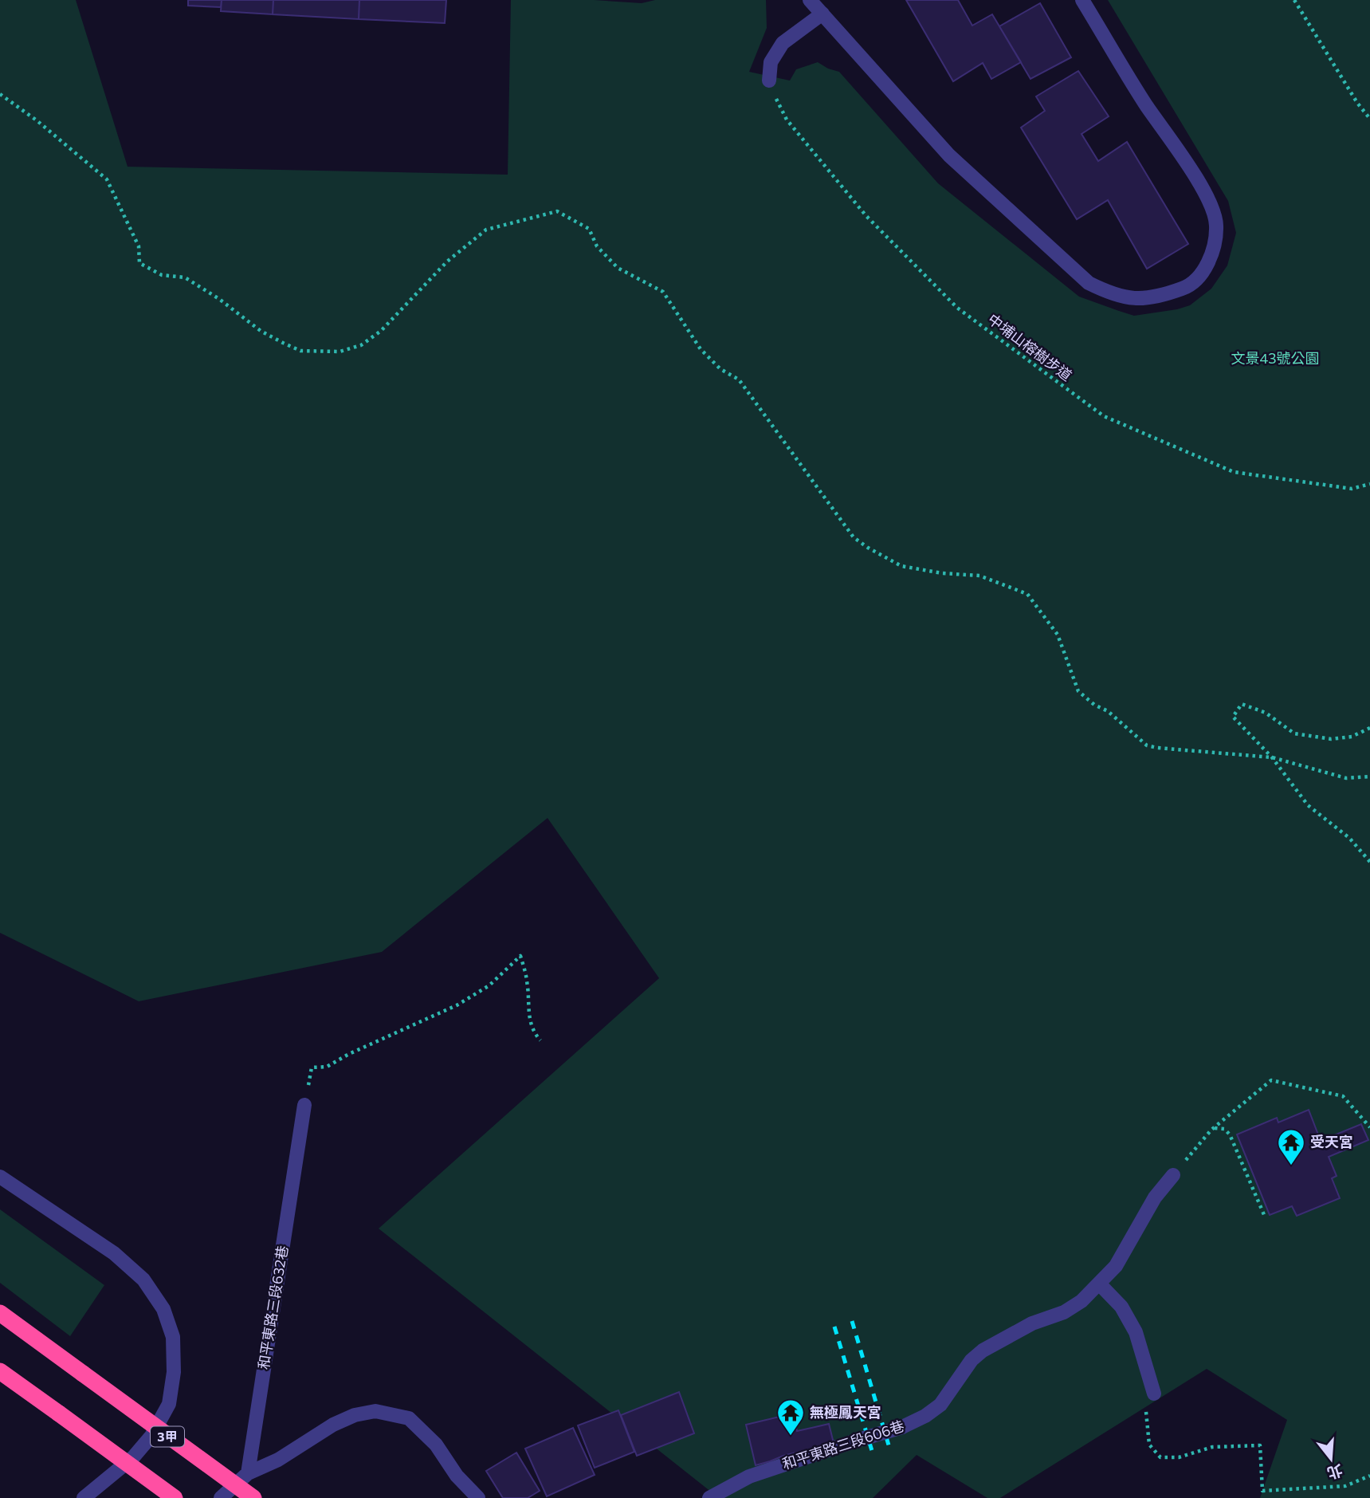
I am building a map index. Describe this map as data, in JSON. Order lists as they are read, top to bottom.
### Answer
{
  "streets": {
    "highway": ["3甲"],
    "street": ["和平東路三段632巷", "和平東路三段606巷"],
    "path": ["中埔山榕樹步道"]
  },
  "parks": ["文景43號公園"],
  "places": {
    "temple": ["受天宮", "無極鳳天宮"]
  },
  "north": "bottom"
}
